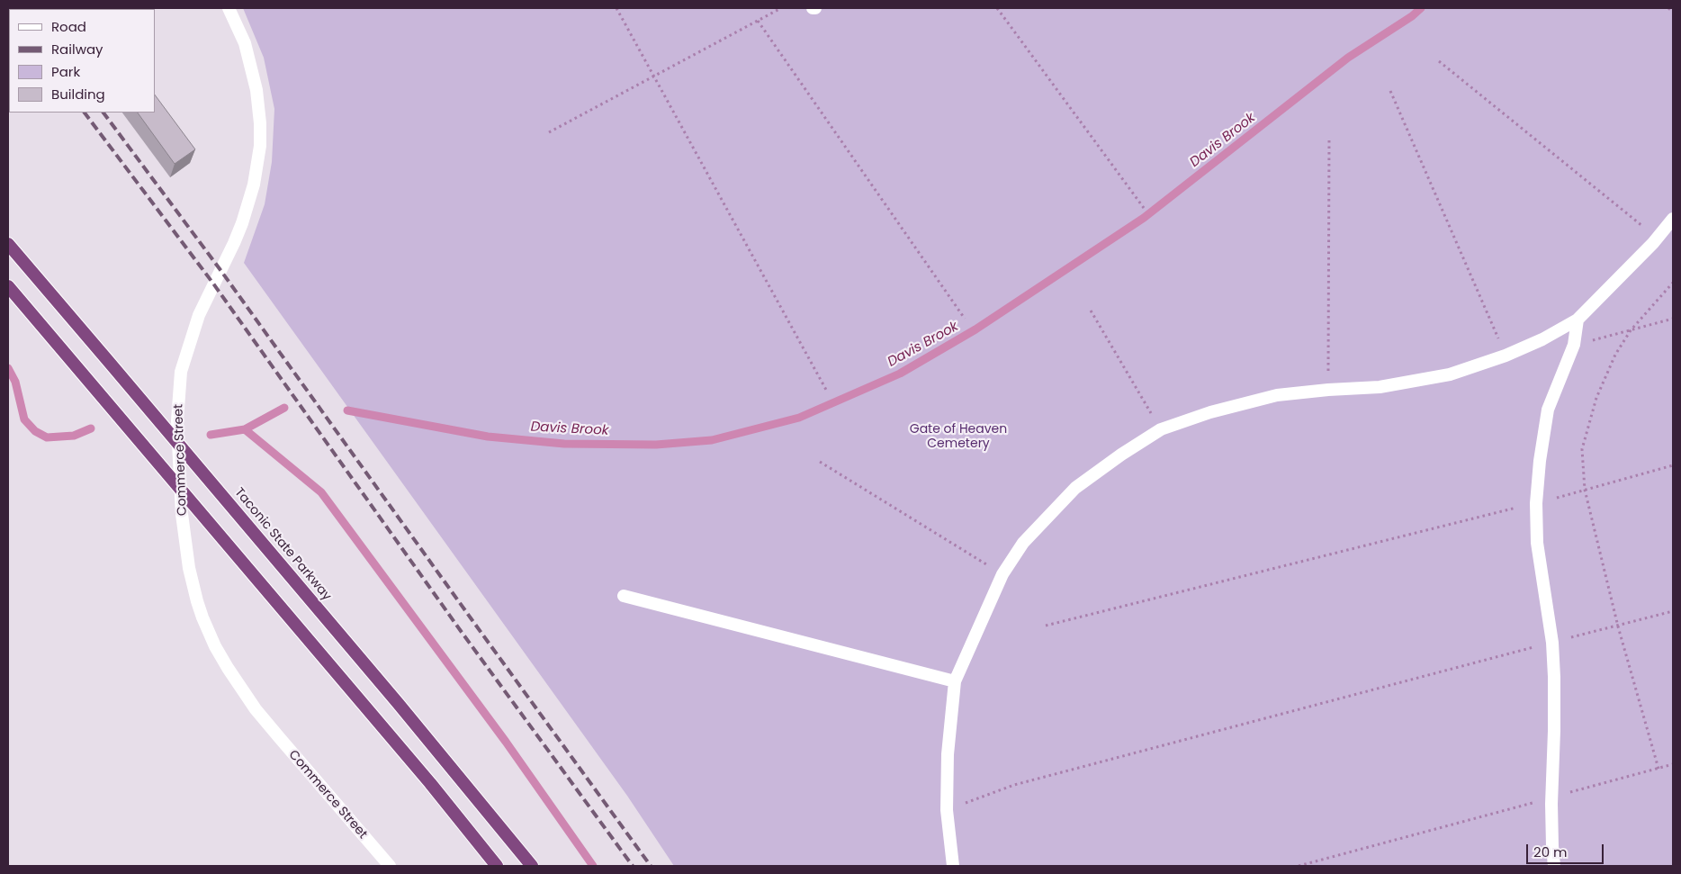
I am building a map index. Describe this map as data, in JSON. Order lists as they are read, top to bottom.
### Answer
{
  "streets": {
    "highway": ["Taconic State Parkway"],
    "street": ["Commerce Street"]
  },
  "crossings": [
    ["Commerce Street", "Taconic State Parkway"]
  ],
  "water": ["Davis Brook"],
  "parks": ["Gate of Heaven Cemetery"],
  "legend": [
    "Road",
    "Railway",
    "Park",
    "Building"
  ],
  "scale_bar": "20 m"
}
